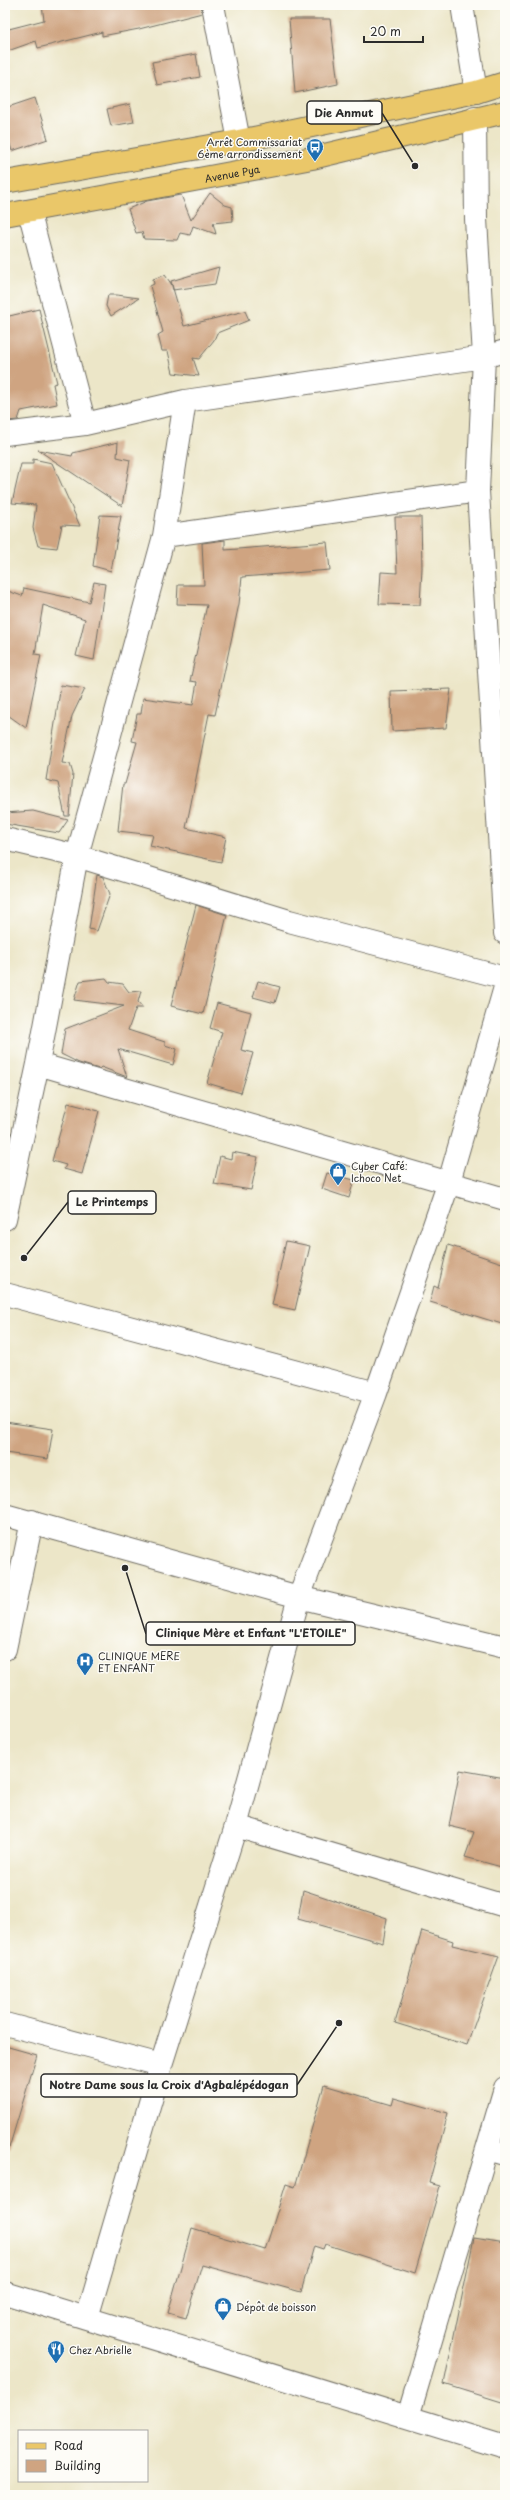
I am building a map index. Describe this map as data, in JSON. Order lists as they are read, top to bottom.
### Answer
{
  "streets": {
    "main road": ["Avenue Pya"]
  },
  "places": {
    "bus stop": ["Arrêt Commissariat 6ème arrondissement"],
    "other": [
      "Die Anmut",
      "Le Printemps",
      "Clinique Mère et Enfant \"L'ETOILE\"",
      "Notre Dame sous la Croix d'Agbalépédogan"
    ],
    "shop": ["Cyber Café: Ichoco Net", "Dépôt de boisson"],
    "hospital": ["CLINIQUE MERE ET ENFANT"],
    "restaurant": ["Chez Abrielle"]
  },
  "legend": ["Road", "Building"],
  "scale_bar": "20 m"
}
